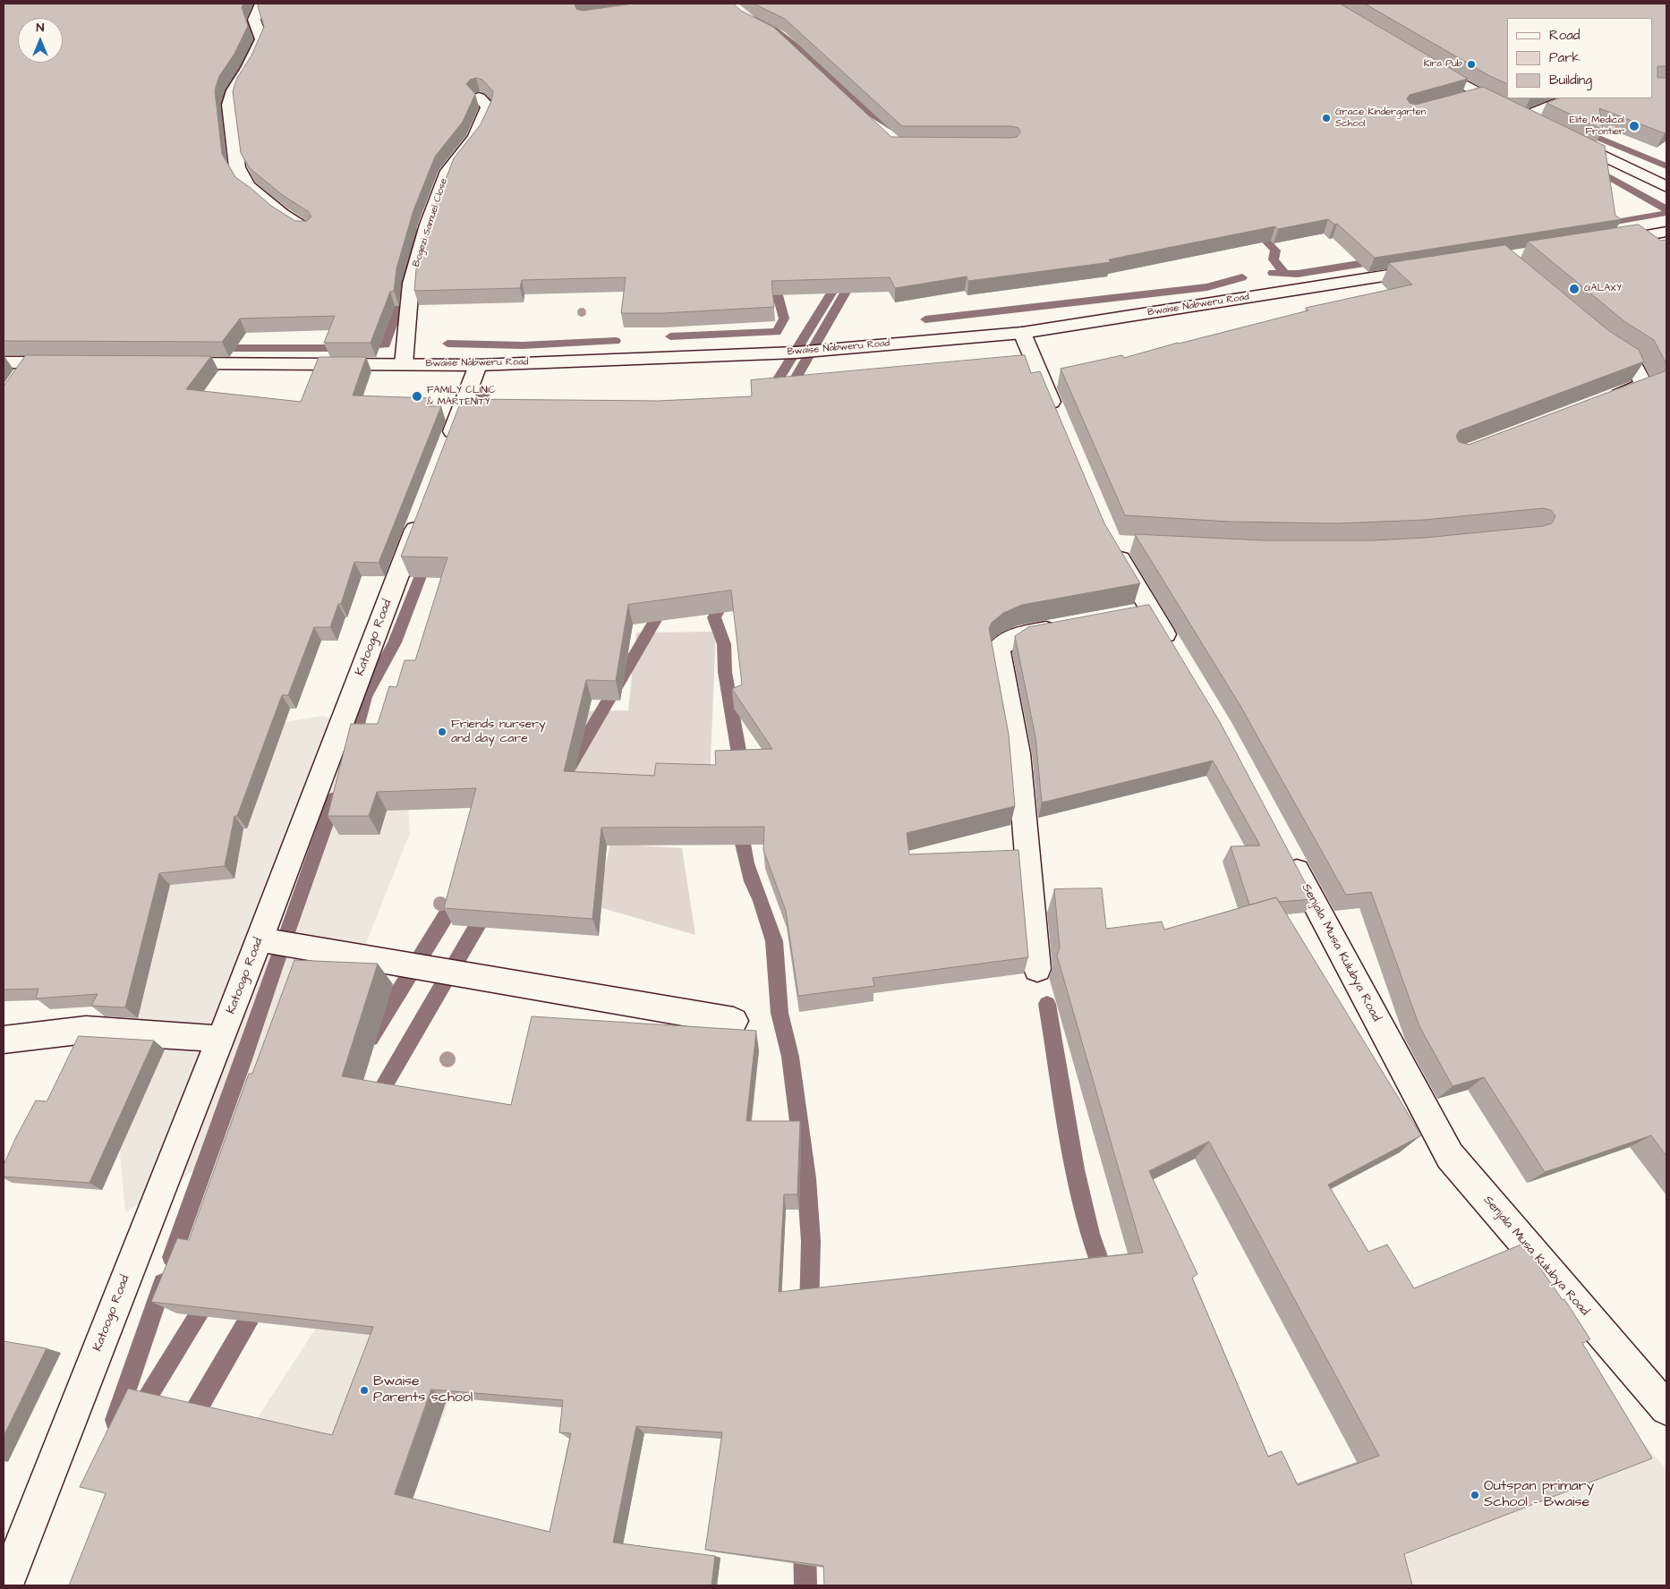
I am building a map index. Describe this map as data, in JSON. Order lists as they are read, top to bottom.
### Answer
{
  "streets": {
    "street": [
      "Bogezi Samuel Close",
      "Bwaise Nabweru Road",
      "Katoogo Road",
      "Senjala Musa Kulubya Road"
    ]
  },
  "crossings": [
    ["Bogezi Samuel Close", "Bwaise Nabweru Road"]
  ],
  "places": [
    "Kira Pub",
    "Grace Kindergarten School",
    "Elite Medical Frontier",
    "GALAXY",
    "FAMILY CLINIC & MARTENITY",
    "Friends nursery and day care",
    "Bwaise Parents school",
    "Outspan primary School - Bwaise"
  ],
  "legend": ["Road", "Park", "Building"],
  "north": "top"
}
